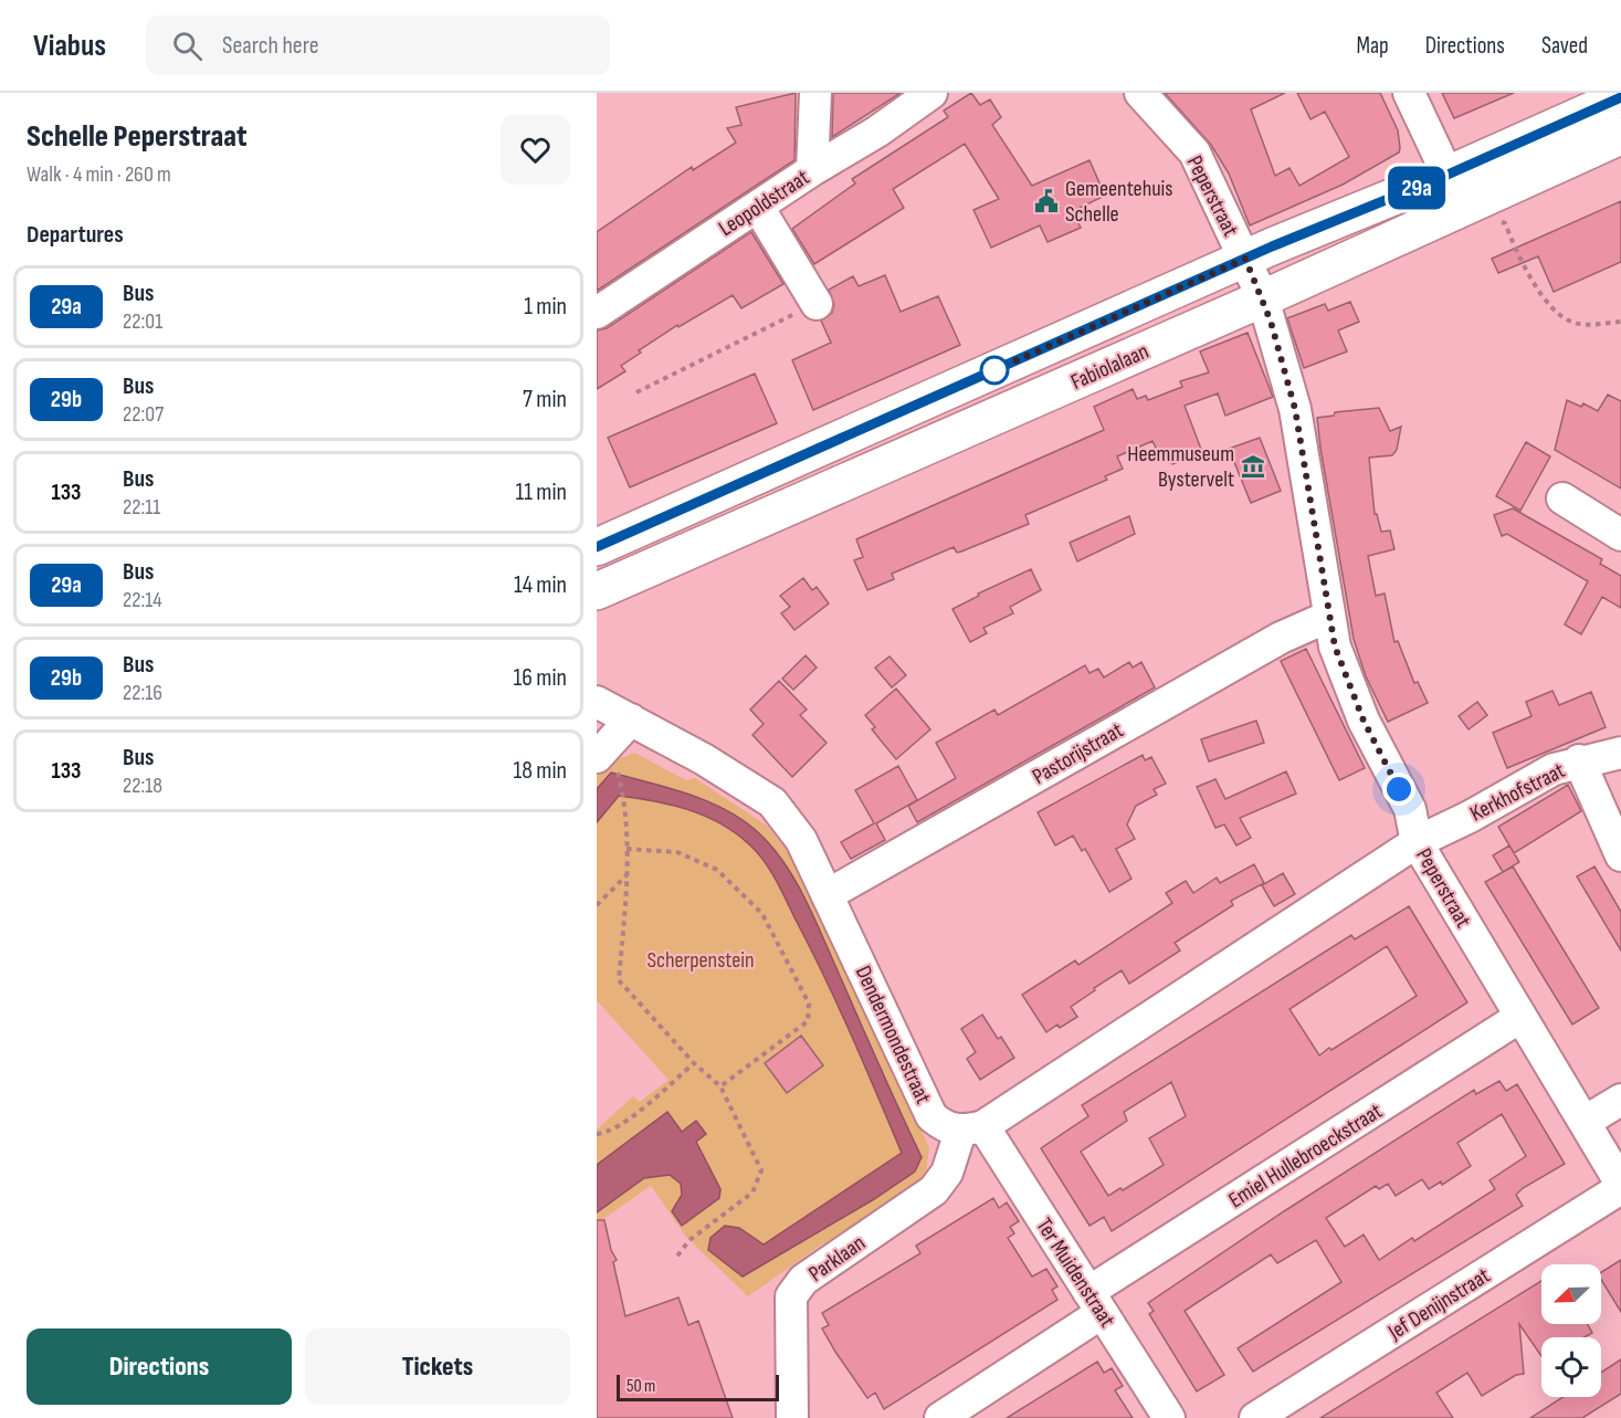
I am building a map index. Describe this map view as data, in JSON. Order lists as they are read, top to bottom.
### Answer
{
  "streets": {
    "main road": ["Fabiolalaan"],
    "street": [
      "Peperstraat",
      "Leopoldstraat",
      "Pastorijstraat",
      "Kerkhofstraat",
      "Dendermondestraat",
      "Emiel Hullebroeckstraat",
      "Parklaan",
      "Ter Muidenstraat",
      "Jef Denijnstraat"
    ]
  },
  "crossings": [
    ["Peperstraat", "Fabiolalaan"],
    ["Peperstraat", "Pastorijstraat"],
    ["Peperstraat", "Kerkhofstraat"],
    ["Peperstraat", "Emiel Hullebroeckstraat"],
    ["Peperstraat", "Jef Denijnstraat"],
    ["Pastorijstraat", "Dendermondestraat"],
    ["Dendermondestraat", "Parklaan"],
    ["Dendermondestraat", "Ter Muidenstraat"],
    ["Emiel Hullebroeckstraat", "Ter Muidenstraat"],
    ["Parklaan", "Ter Muidenstraat"]
  ],
  "parks": ["Scherpenstein"],
  "places": {
    "public building": ["Gemeentehuis Schelle"],
    "museum": ["Heemmuseum Bystervelt"]
  },
  "lines": ["bus line 29a"],
  "scale_bar": "50 m",
  "north": "bottom left",
  "page": {
    "header": "Viabus",
    "search": "Search here",
    "nav": ["Map", "Directions", "Saved"],
    "heading": [
      ["Schelle Peperstraat", "Walk · 4 min · 260 m"],
      "Departures"
    ],
    "on_map": "29a",
    "list": [
      {
        "mark": "29a",
        "name": "Bus",
        "note": "22:01",
        "value": "1 min"
      },
      {
        "mark": "29b",
        "name": "Bus",
        "note": "22:07",
        "value": "7 min"
      },
      {
        "mark": "133",
        "name": "Bus",
        "note": "22:11",
        "value": "11 min"
      },
      {
        "mark": "29a",
        "name": "Bus",
        "note": "22:14",
        "value": "14 min"
      },
      {
        "mark": "29b",
        "name": "Bus",
        "note": "22:16",
        "value": "16 min"
      },
      {
        "mark": "133",
        "name": "Bus",
        "note": "22:18",
        "value": "18 min"
      }
    ],
    "buttons": ["Directions", "Tickets"],
    "scale": "50 m"
  }
}
